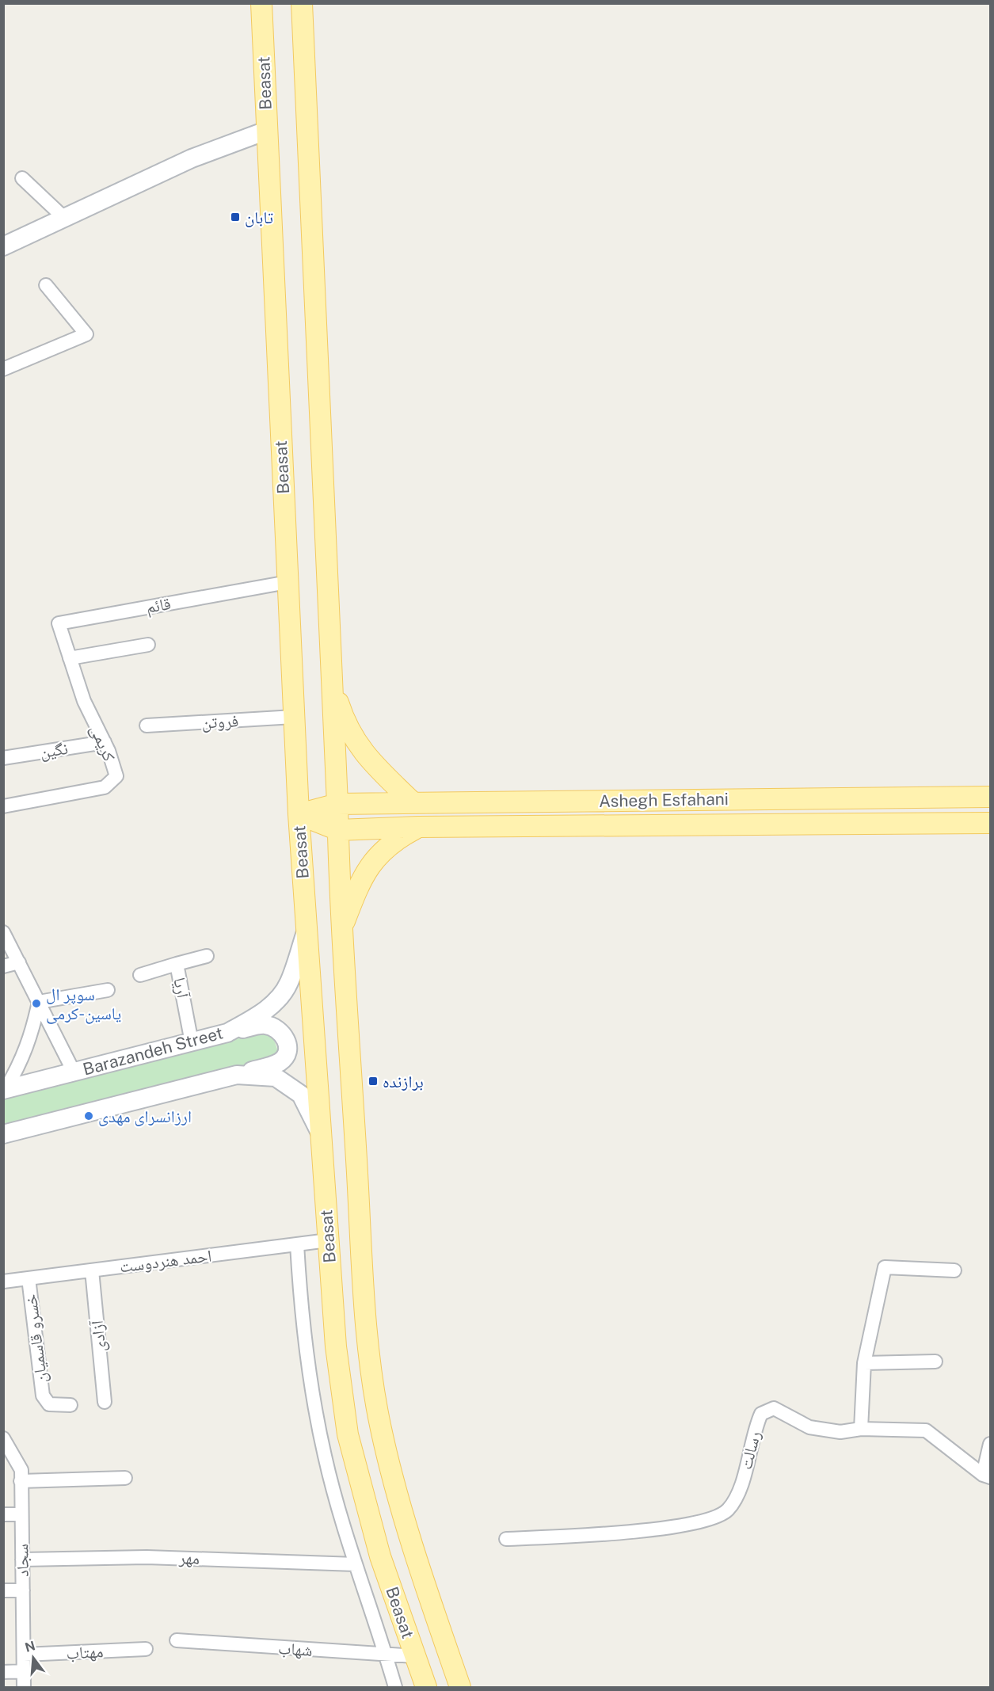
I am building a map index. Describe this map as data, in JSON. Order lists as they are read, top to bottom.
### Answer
{
  "streets": {
    "main road": ["Beasat", "Ashegh Esfahani", "Barazandeh Street"],
    "street": [
      "قائم",
      "فروتن",
      "کریمی",
      "نگین",
      "آریا",
      "احمد هنردوست",
      "آزادی",
      "خسرو قاسمیان",
      "رسالت",
      "مهر",
      "سجاد",
      "شهاب",
      "مهتاب"
    ]
  },
  "crossings": [
    ["Beasat", "قائم"],
    ["Beasat", "فروتن"],
    ["Beasat", "Ashegh Esfahani"],
    ["Beasat", "Barazandeh Street"],
    ["Beasat", "احمد هنردوست"],
    ["Beasat", "شهاب"],
    ["قائم", "کریمی"],
    ["کریمی", "نگین"],
    ["آریا", "Barazandeh Street"],
    ["احمد هنردوست", "آزادی"],
    ["احمد هنردوست", "خسرو قاسمیان"],
    ["مهر", "سجاد"],
    ["سجاد", "مهتاب"]
  ],
  "places": {
    "transit": ["تابان", "برازنده"],
    "other": ["سوپر ال یاسین-کرمی", "ارزانسرای مهدی"]
  },
  "north": "top"
}
